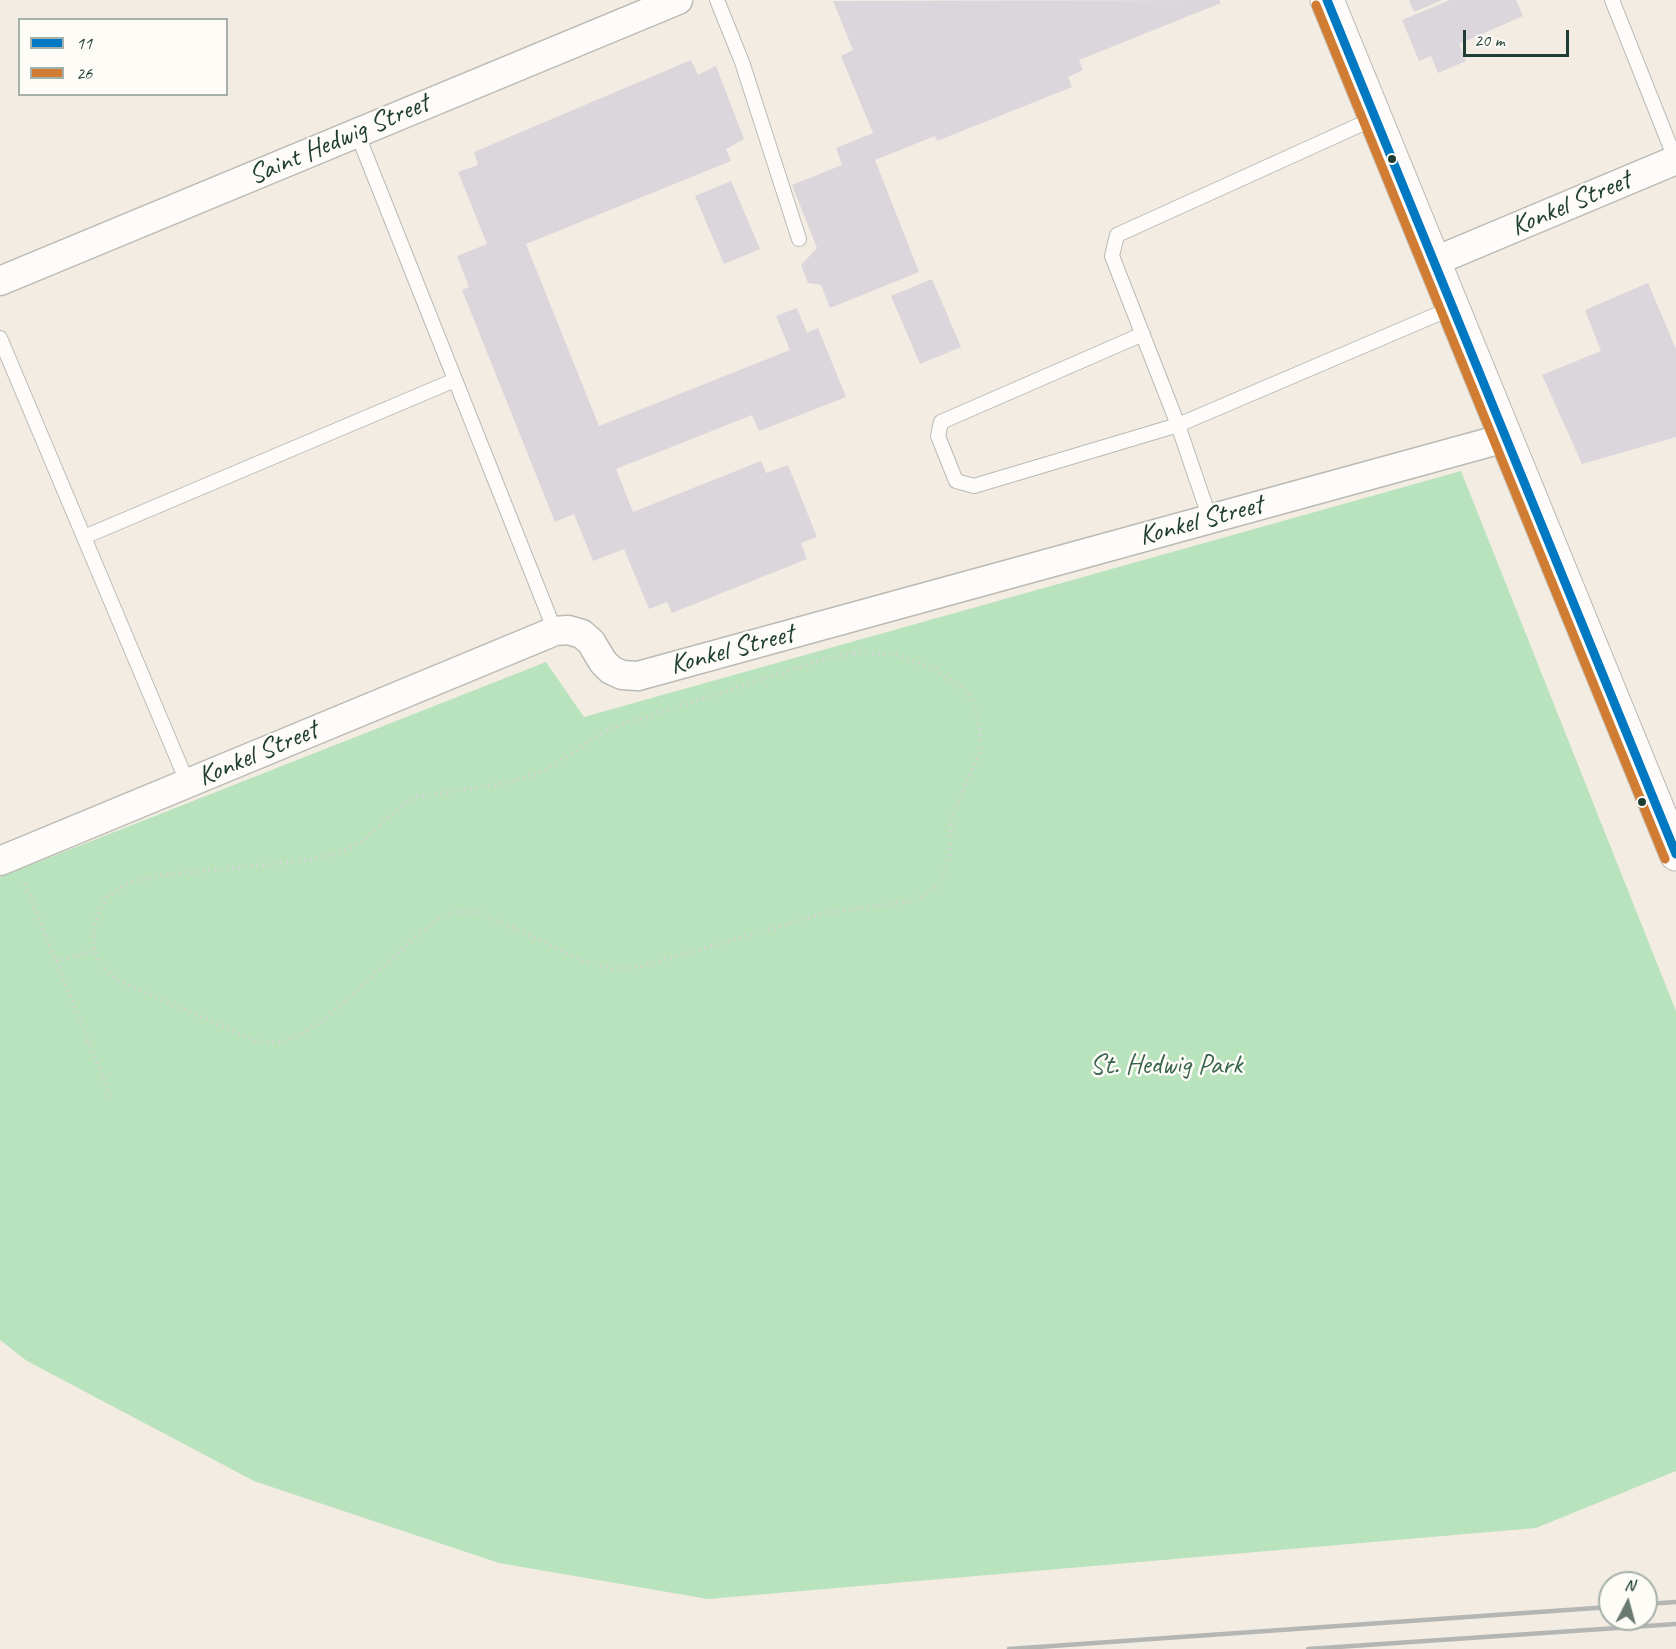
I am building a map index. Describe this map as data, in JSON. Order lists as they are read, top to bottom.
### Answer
{
  "streets": {
    "street": ["Saint Hedwig Street", "Konkel Street"]
  },
  "parks": ["St. Hedwig Park"],
  "lines": ["transit line 11", "transit line 26"],
  "legend": ["11", "26"],
  "scale_bar": "20 m",
  "north": "top"
}
